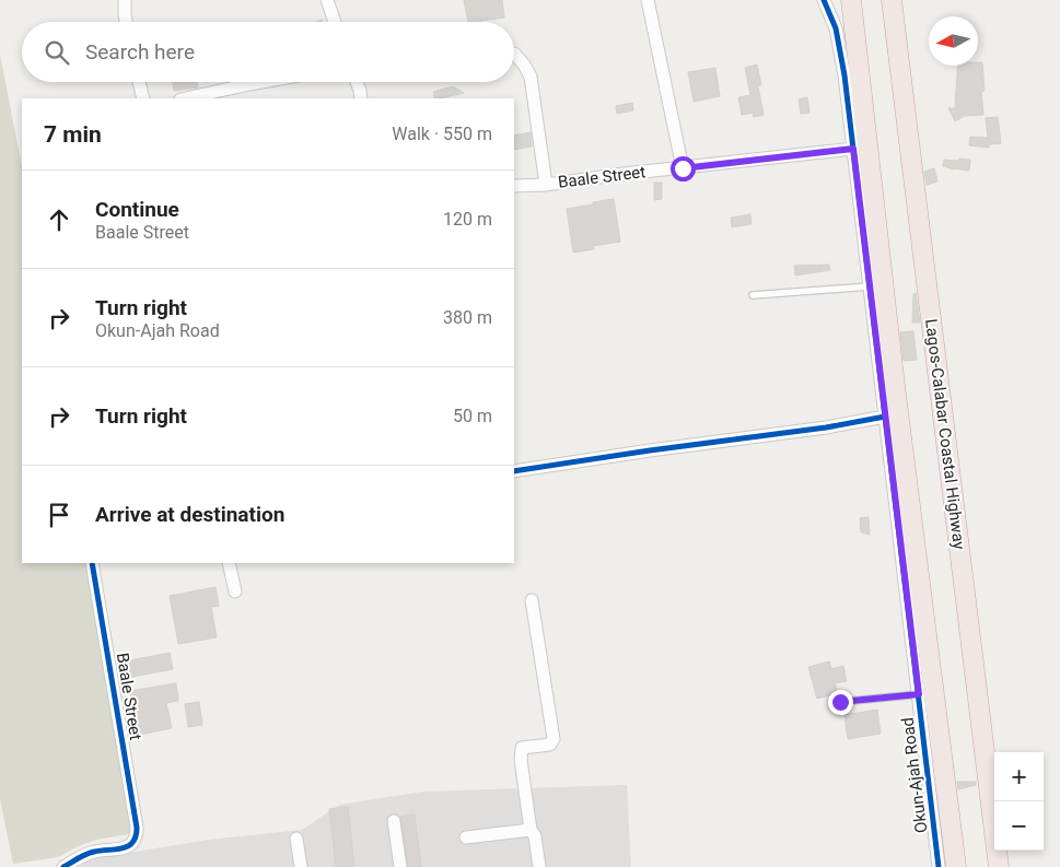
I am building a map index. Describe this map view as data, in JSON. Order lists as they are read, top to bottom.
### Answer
{
  "streets": {
    "highway": ["Lagos-Calabar Coastal Highway"],
    "street": ["Baale Street", "Okun-Ajah Road"]
  },
  "crossings": [
    ["Baale Street", "Okun-Ajah Road"]
  ],
  "north": "left",
  "page": {
    "search": "Search here",
    "heading": ["7 min", "Walk · 550 m"],
    "list": [
      ["Continue", "Baale Street", "120 m"],
      ["Turn right", "Okun-Ajah Road", "380 m"],
      ["Turn right", "50 m"],
      "Arrive at destination"
    ],
    "map_buttons": ["+", "−"]
  }
}
